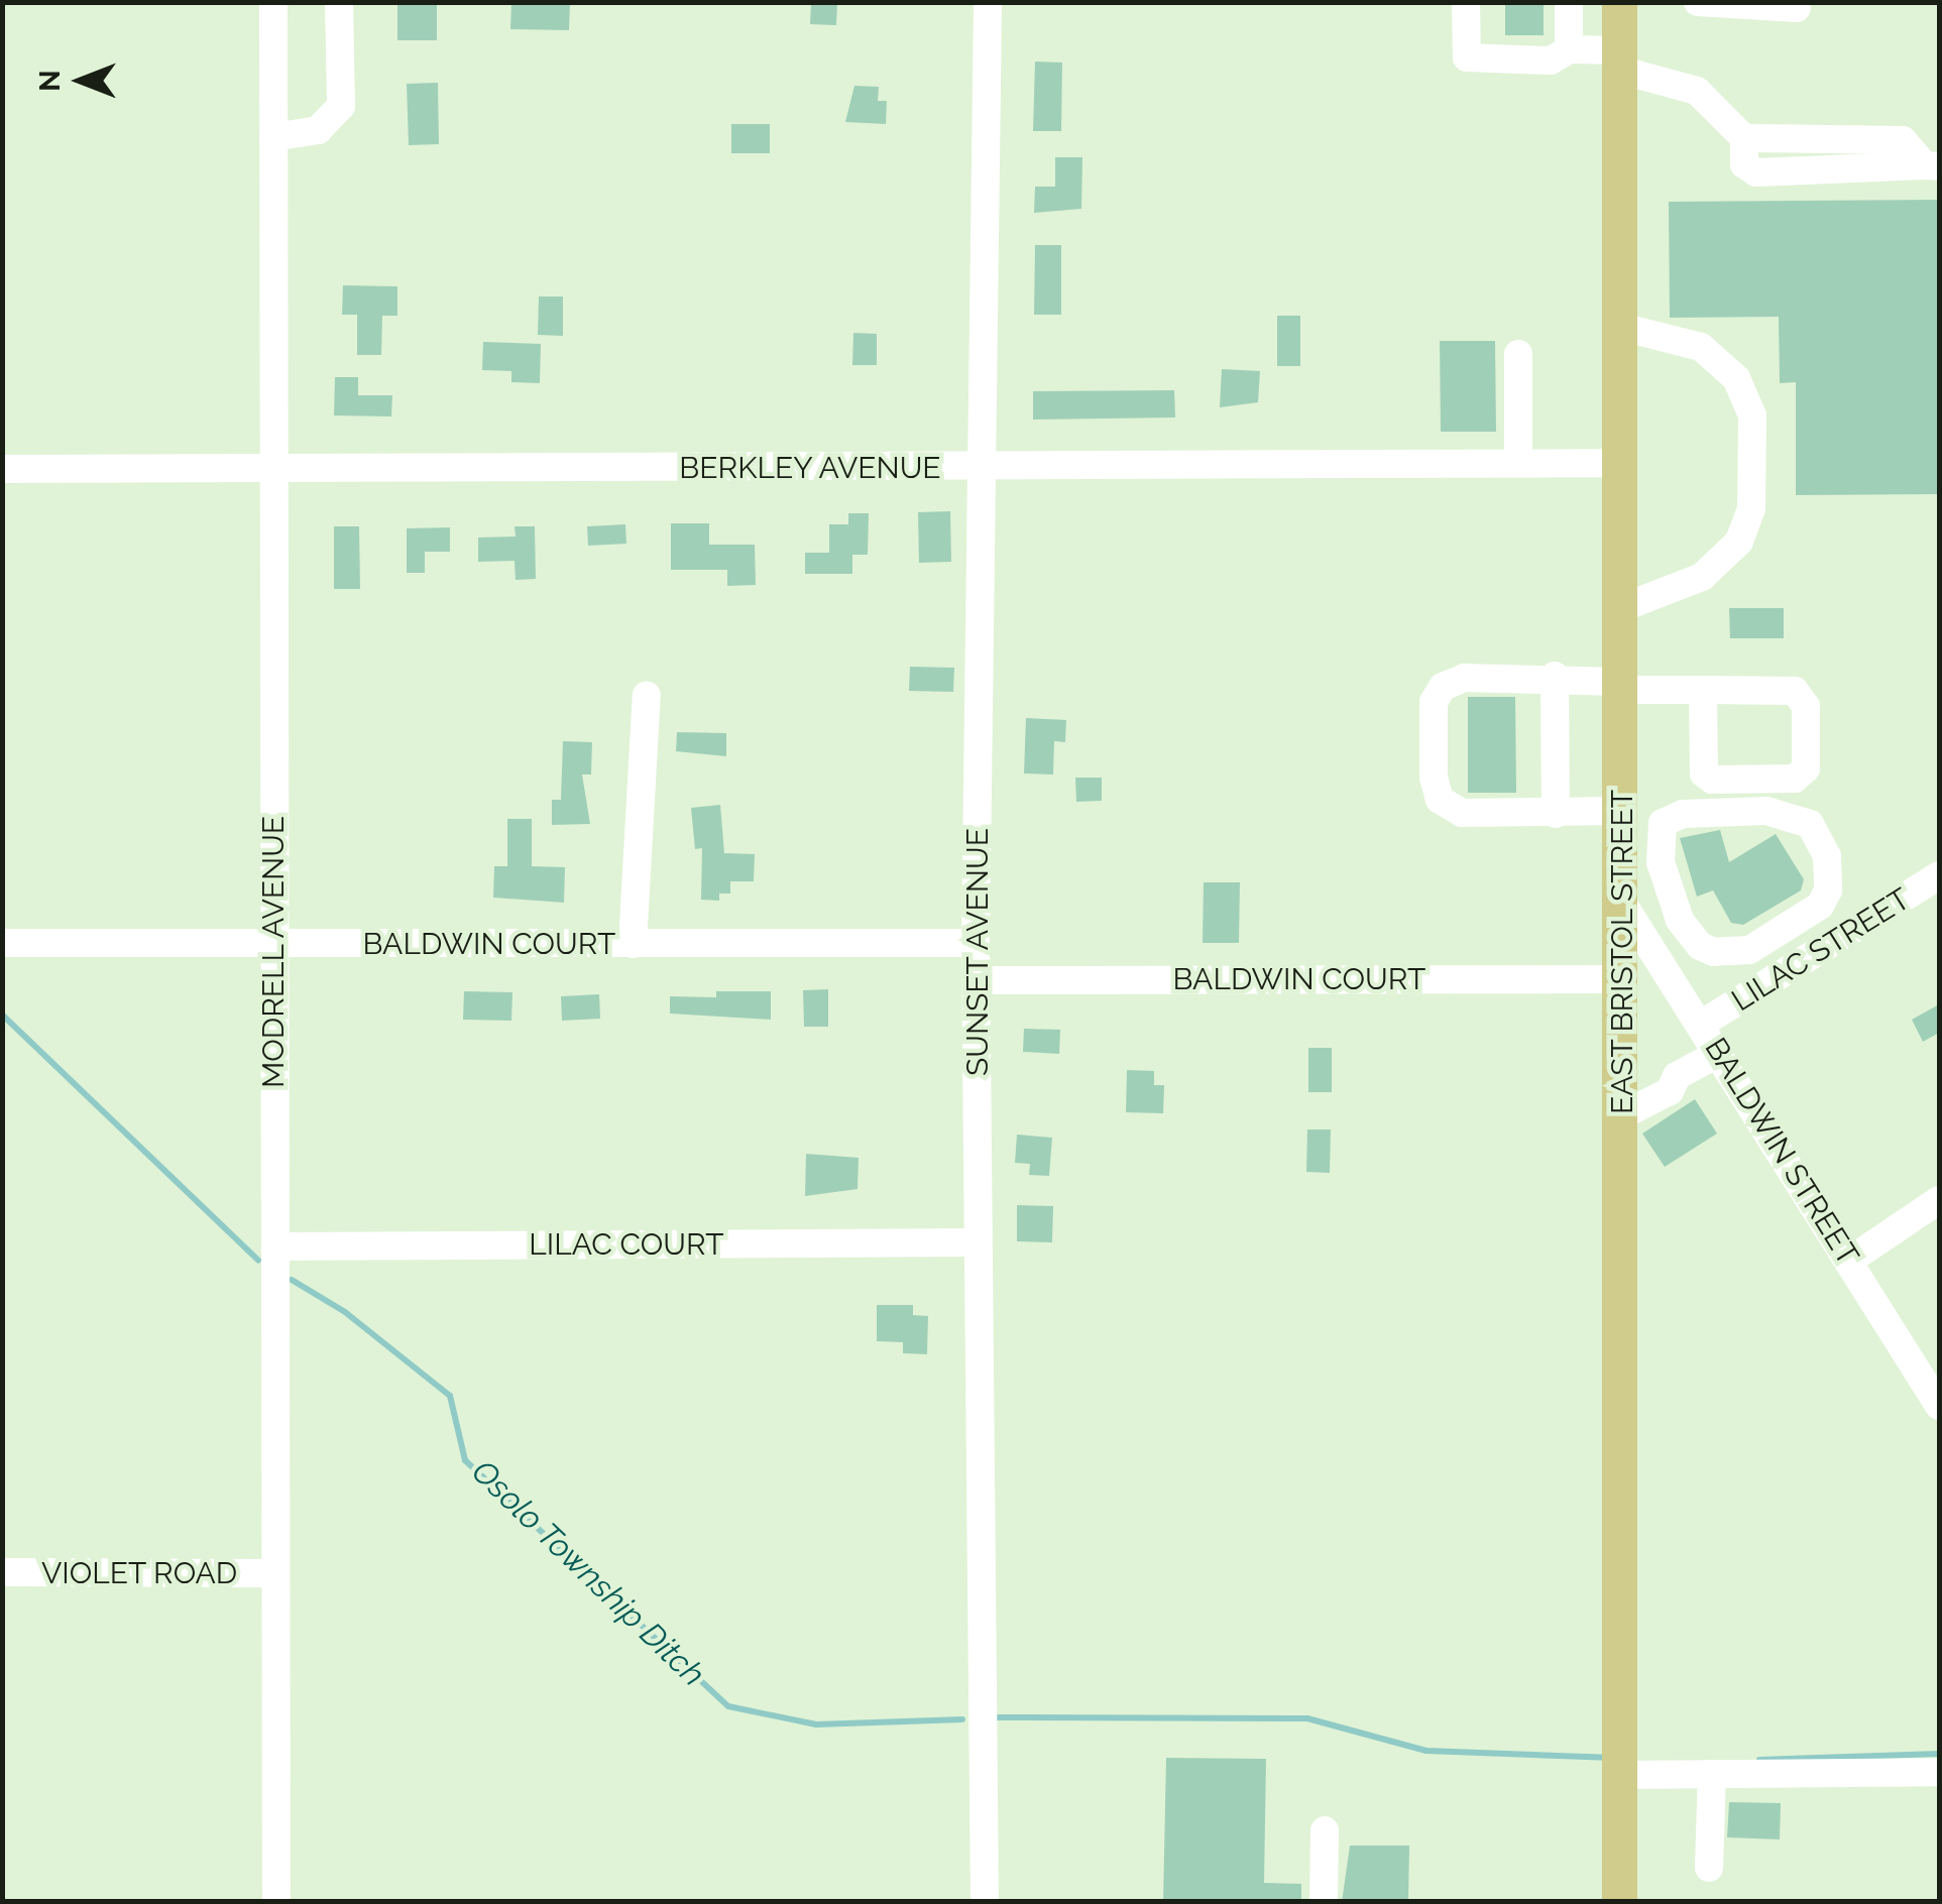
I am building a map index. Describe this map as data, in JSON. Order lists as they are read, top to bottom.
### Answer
{
  "streets": {
    "main road": ["EAST BRISTOL STREET"],
    "street": [
      "BERKLEY AVENUE",
      "BALDWIN COURT",
      "LILAC STREET",
      "MODRELL AVENUE",
      "SUNSET AVENUE",
      "BALDWIN STREET",
      "LILAC COURT",
      "VIOLET ROAD"
    ]
  },
  "crossings": [
    ["BERKLEY AVENUE", "MODRELL AVENUE"],
    ["BERKLEY AVENUE", "SUNSET AVENUE"],
    ["BERKLEY AVENUE", "EAST BRISTOL STREET"],
    ["BALDWIN COURT", "MODRELL AVENUE"],
    ["BALDWIN COURT", "SUNSET AVENUE"],
    ["BALDWIN COURT", "EAST BRISTOL STREET"],
    ["LILAC STREET", "BALDWIN STREET"],
    ["MODRELL AVENUE", "LILAC COURT"],
    ["MODRELL AVENUE", "VIOLET ROAD"],
    ["SUNSET AVENUE", "LILAC COURT"],
    ["EAST BRISTOL STREET", "BALDWIN STREET"]
  ],
  "water": ["Osolo Township Ditch"],
  "north": "left"
}
